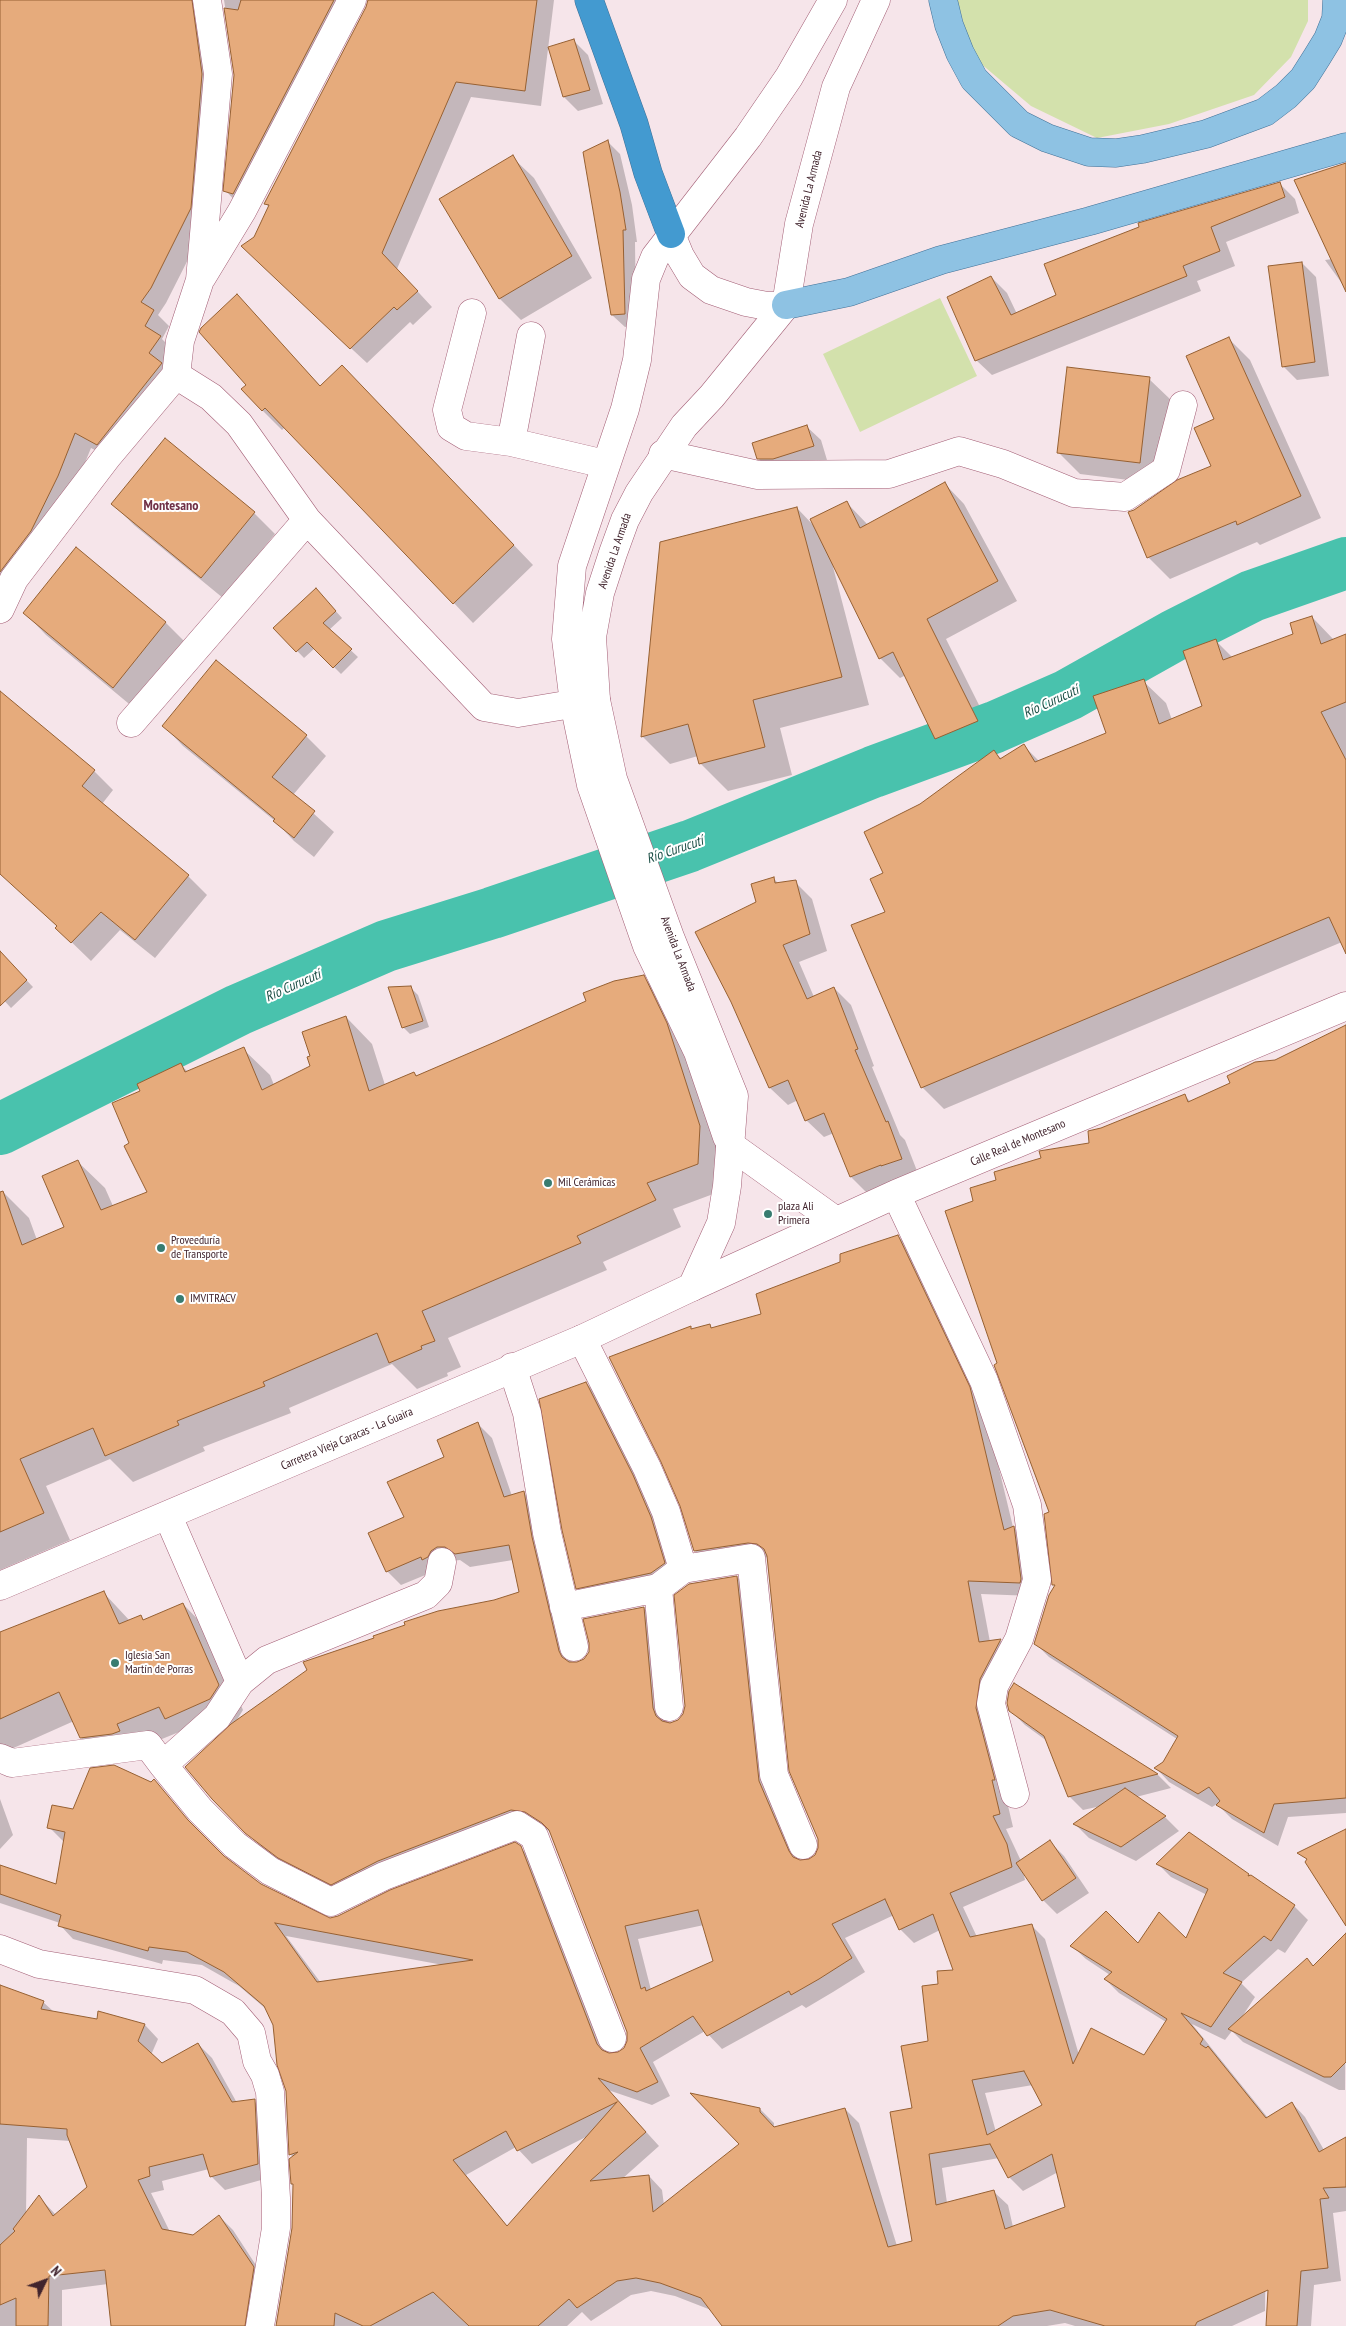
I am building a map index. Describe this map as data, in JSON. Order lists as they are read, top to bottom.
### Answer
{
  "streets": {
    "street": ["Avenida La Armada", "Calle Real de Montesano", "Carretera Vieja Caracas - La Guaira"]
  },
  "crossings": [
    ["Avenida La Armada", "Calle Real de Montesano"],
    ["Avenida La Armada", "Carretera Vieja Caracas - La Guaira"],
    ["Calle Real de Montesano", "Carretera Vieja Caracas - La Guaira"]
  ],
  "districts": ["Montesano"],
  "water": ["Río Curucutí"],
  "places": [
    "Mil Cerámicas",
    "plaza Ali Primera",
    "Proveeduría de Transporte",
    "IMVITRACV",
    "Iglesia San Martín de Porras"
  ],
  "north": "top right"
}
